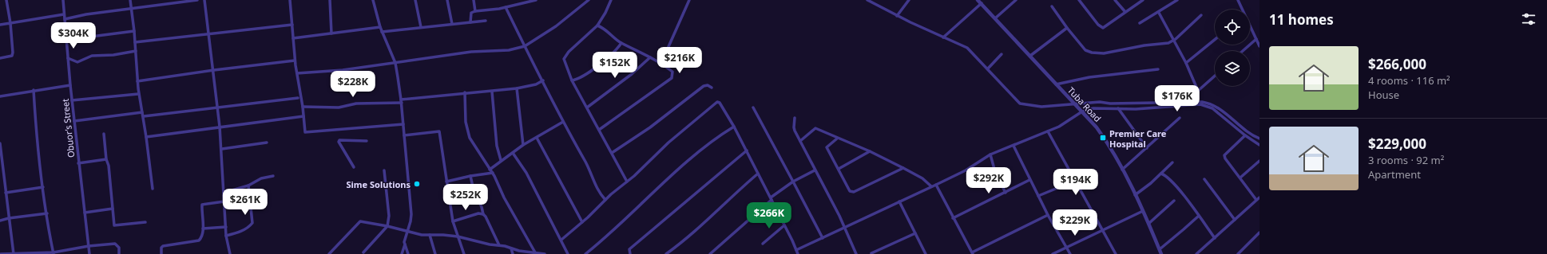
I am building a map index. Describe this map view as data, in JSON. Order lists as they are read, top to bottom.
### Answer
{
  "streets": {
    "street": ["Tuba Road", "Obuor’s Street"]
  },
  "places": {
    "transit": ["Premier Care Hospital"],
    "other": ["Sime Solutions"]
  },
  "page": {
    "heading": "11 homes",
    "price": [
      "$304K",
      "$216K",
      "$152K",
      "$228K",
      "$176K",
      "$292K",
      "$194K",
      "$252K",
      "$261K",
      "$266K",
      "$229K"
    ],
    "list": [
      {
        "name": "$266,000",
        "note": "4 rooms · 116 m² · House"
      },
      {
        "name": "$229,000",
        "note": "3 rooms · 92 m² · Apartment"
      }
    ]
  }
}
